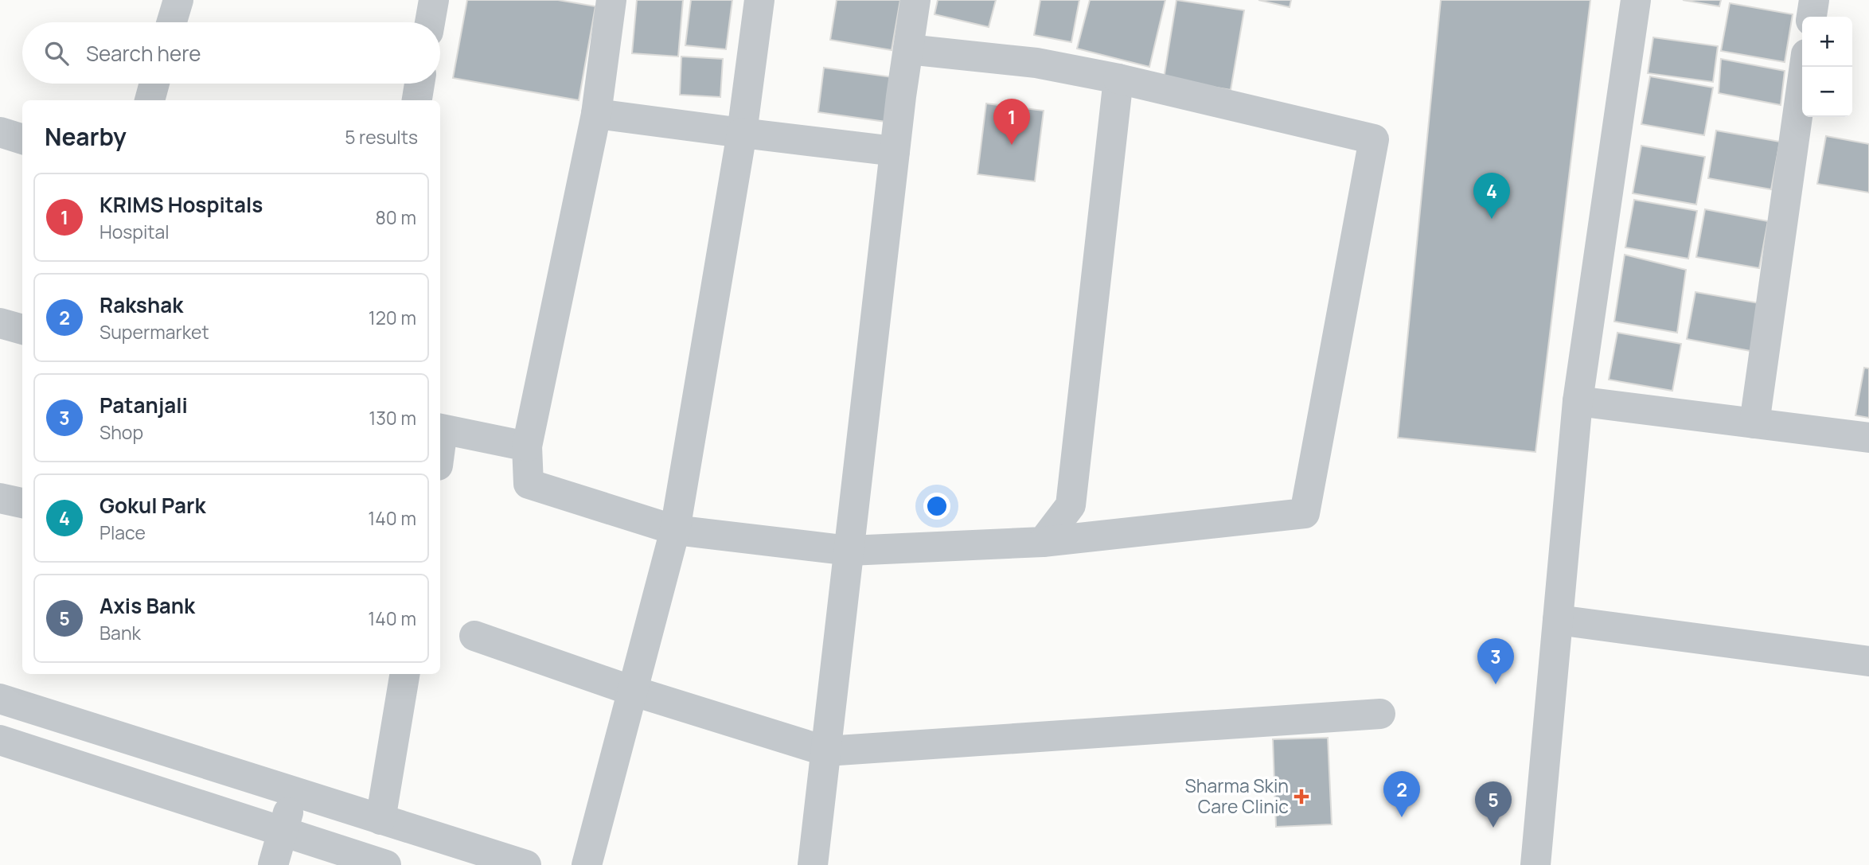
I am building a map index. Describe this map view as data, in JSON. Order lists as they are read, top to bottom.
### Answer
{
  "places": {
    "health": ["Sharma Skin Care Clinic"]
  },
  "page": {
    "map_buttons": ["+", "−"],
    "search": "Search here",
    "pins": [
      "1",
      "4",
      "3",
      "2",
      "5"
    ],
    "heading": ["Nearby", "5 results"],
    "list": [
      {
        "mark": "1",
        "name": "KRIMS Hospitals",
        "note": "Hospital",
        "value": "80 m"
      },
      {
        "mark": "2",
        "name": "Rakshak",
        "note": "Supermarket",
        "value": "120 m"
      },
      {
        "mark": "3",
        "name": "Patanjali",
        "note": "Shop",
        "value": "130 m"
      },
      {
        "mark": "4",
        "name": "Gokul Park",
        "note": "Place",
        "value": "140 m"
      },
      {
        "mark": "5",
        "name": "Axis Bank",
        "note": "Bank",
        "value": "140 m"
      }
    ]
  }
}
